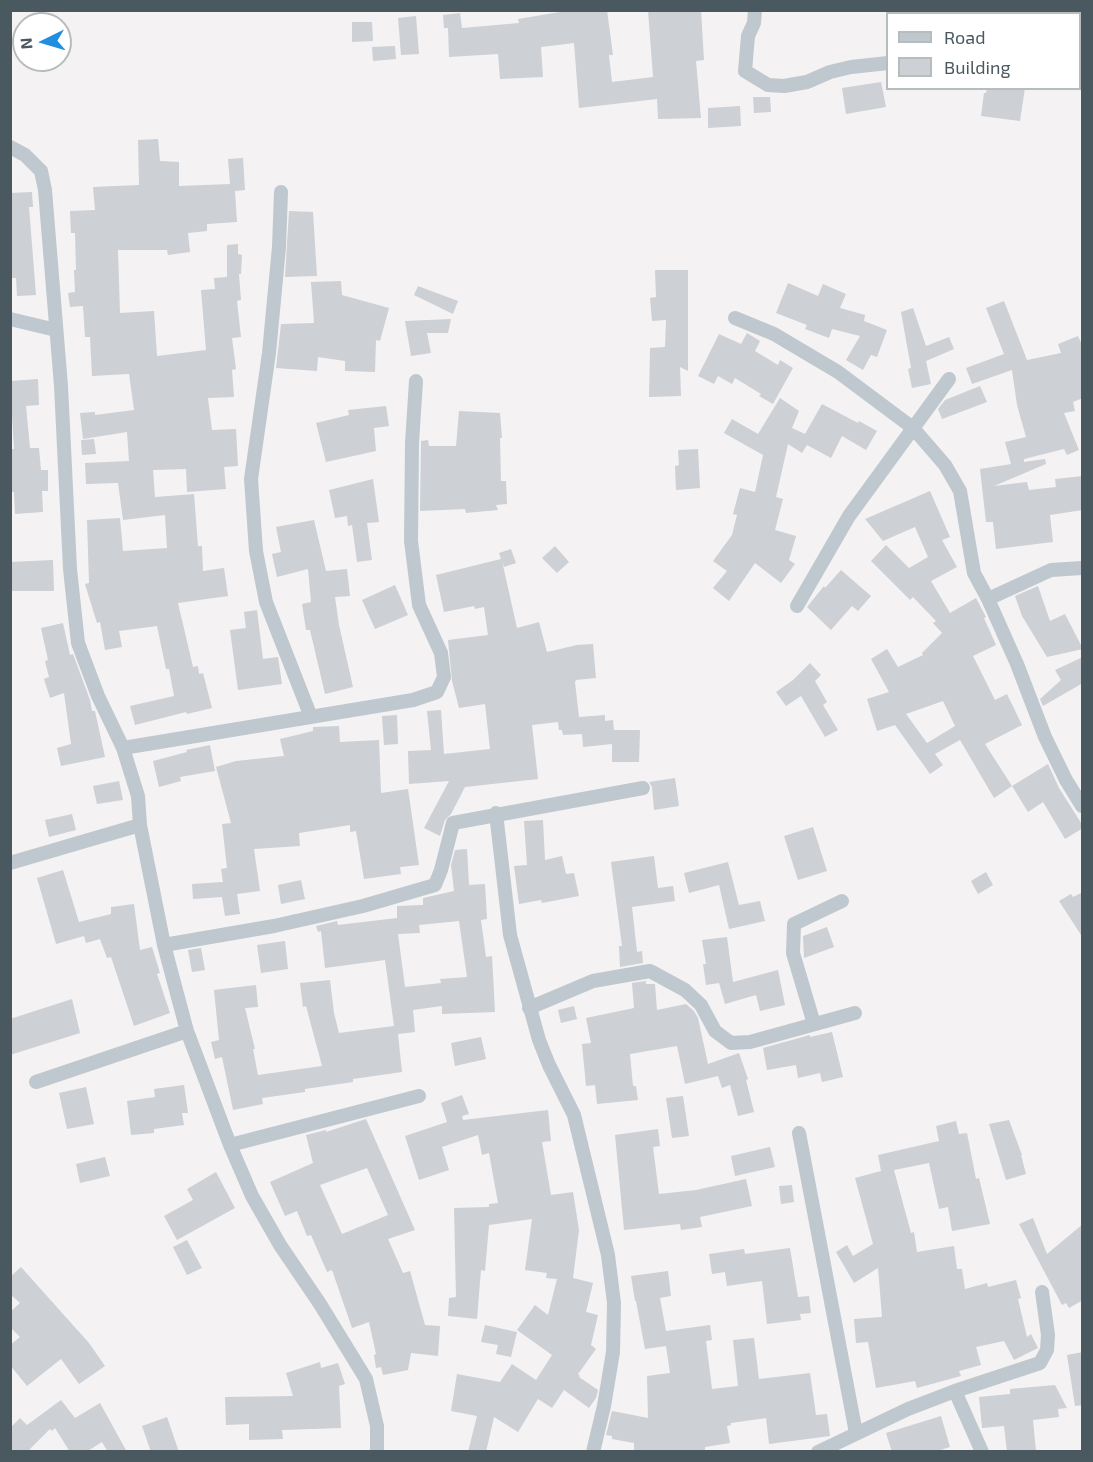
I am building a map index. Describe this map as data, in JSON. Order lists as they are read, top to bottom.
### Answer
{
  "legend": ["Road", "Building"],
  "north": "left"
}
